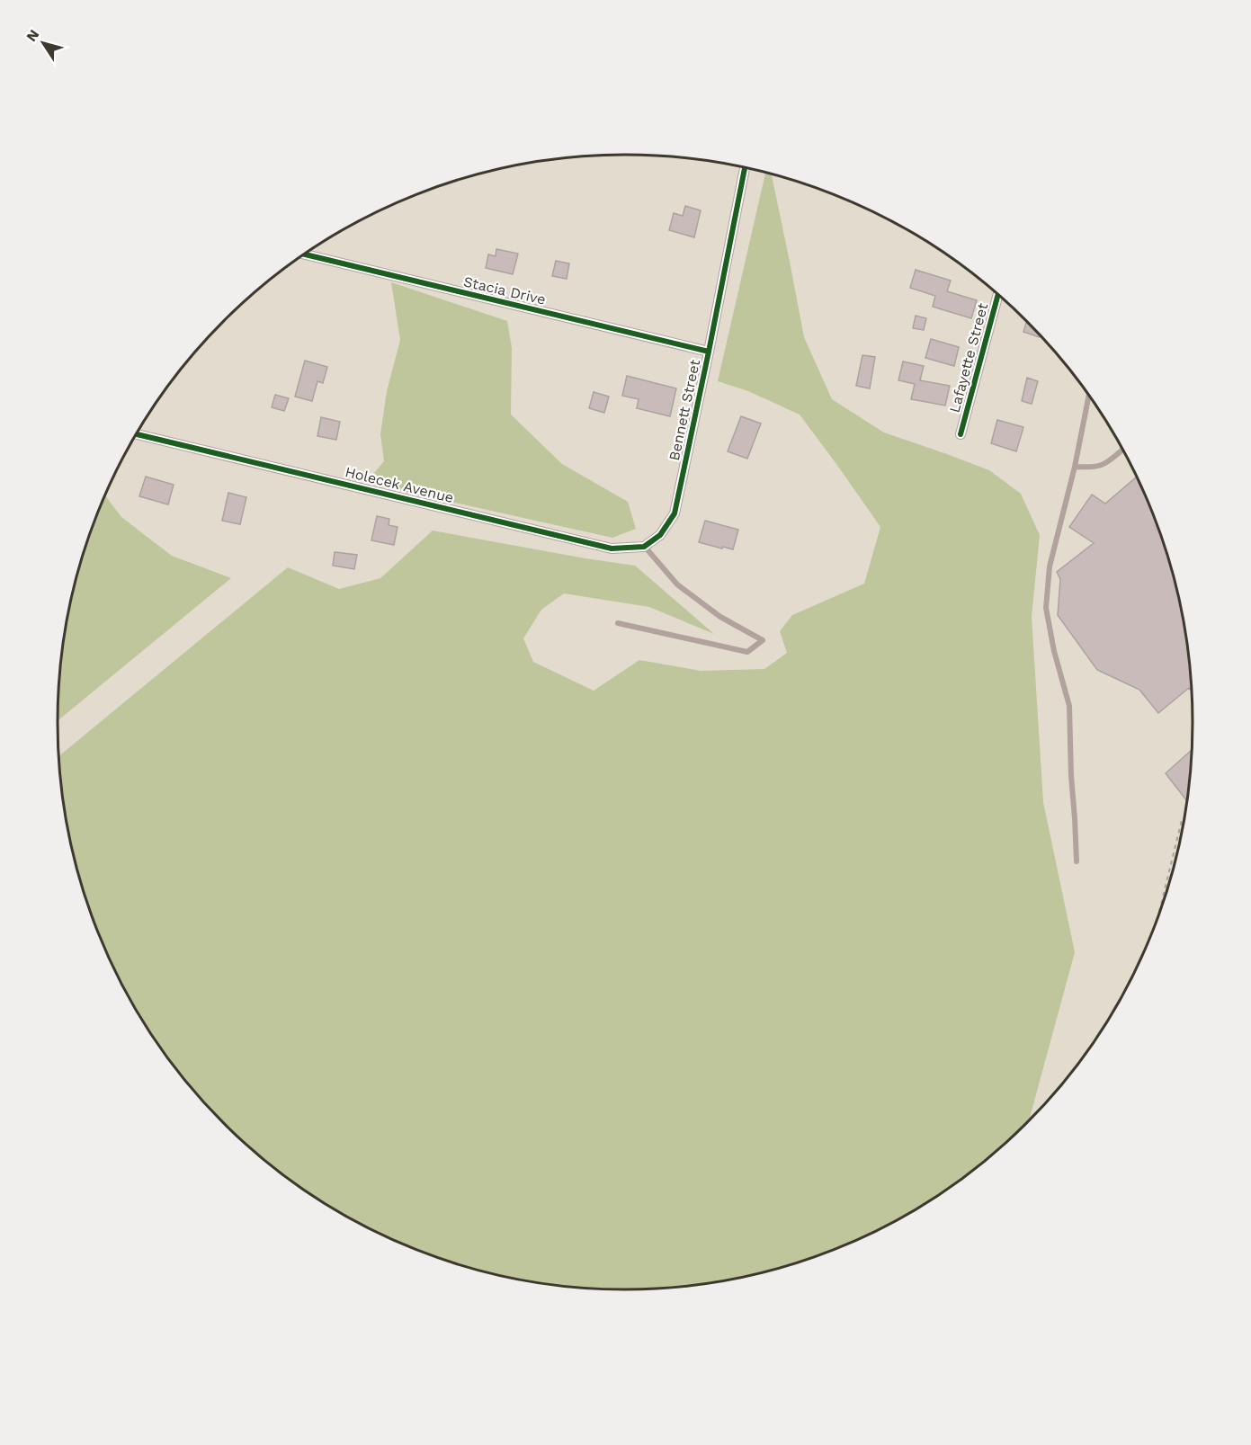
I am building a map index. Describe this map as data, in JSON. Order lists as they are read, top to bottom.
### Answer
{
  "streets": {
    "street": [
      "Stacia Drive",
      "Lafayette Street",
      "Bennett Street",
      "Holecek Avenue"
    ]
  },
  "crossings": [
    ["Stacia Drive", "Bennett Street"],
    ["Bennett Street", "Holecek Avenue"]
  ],
  "north": "top left"
}
